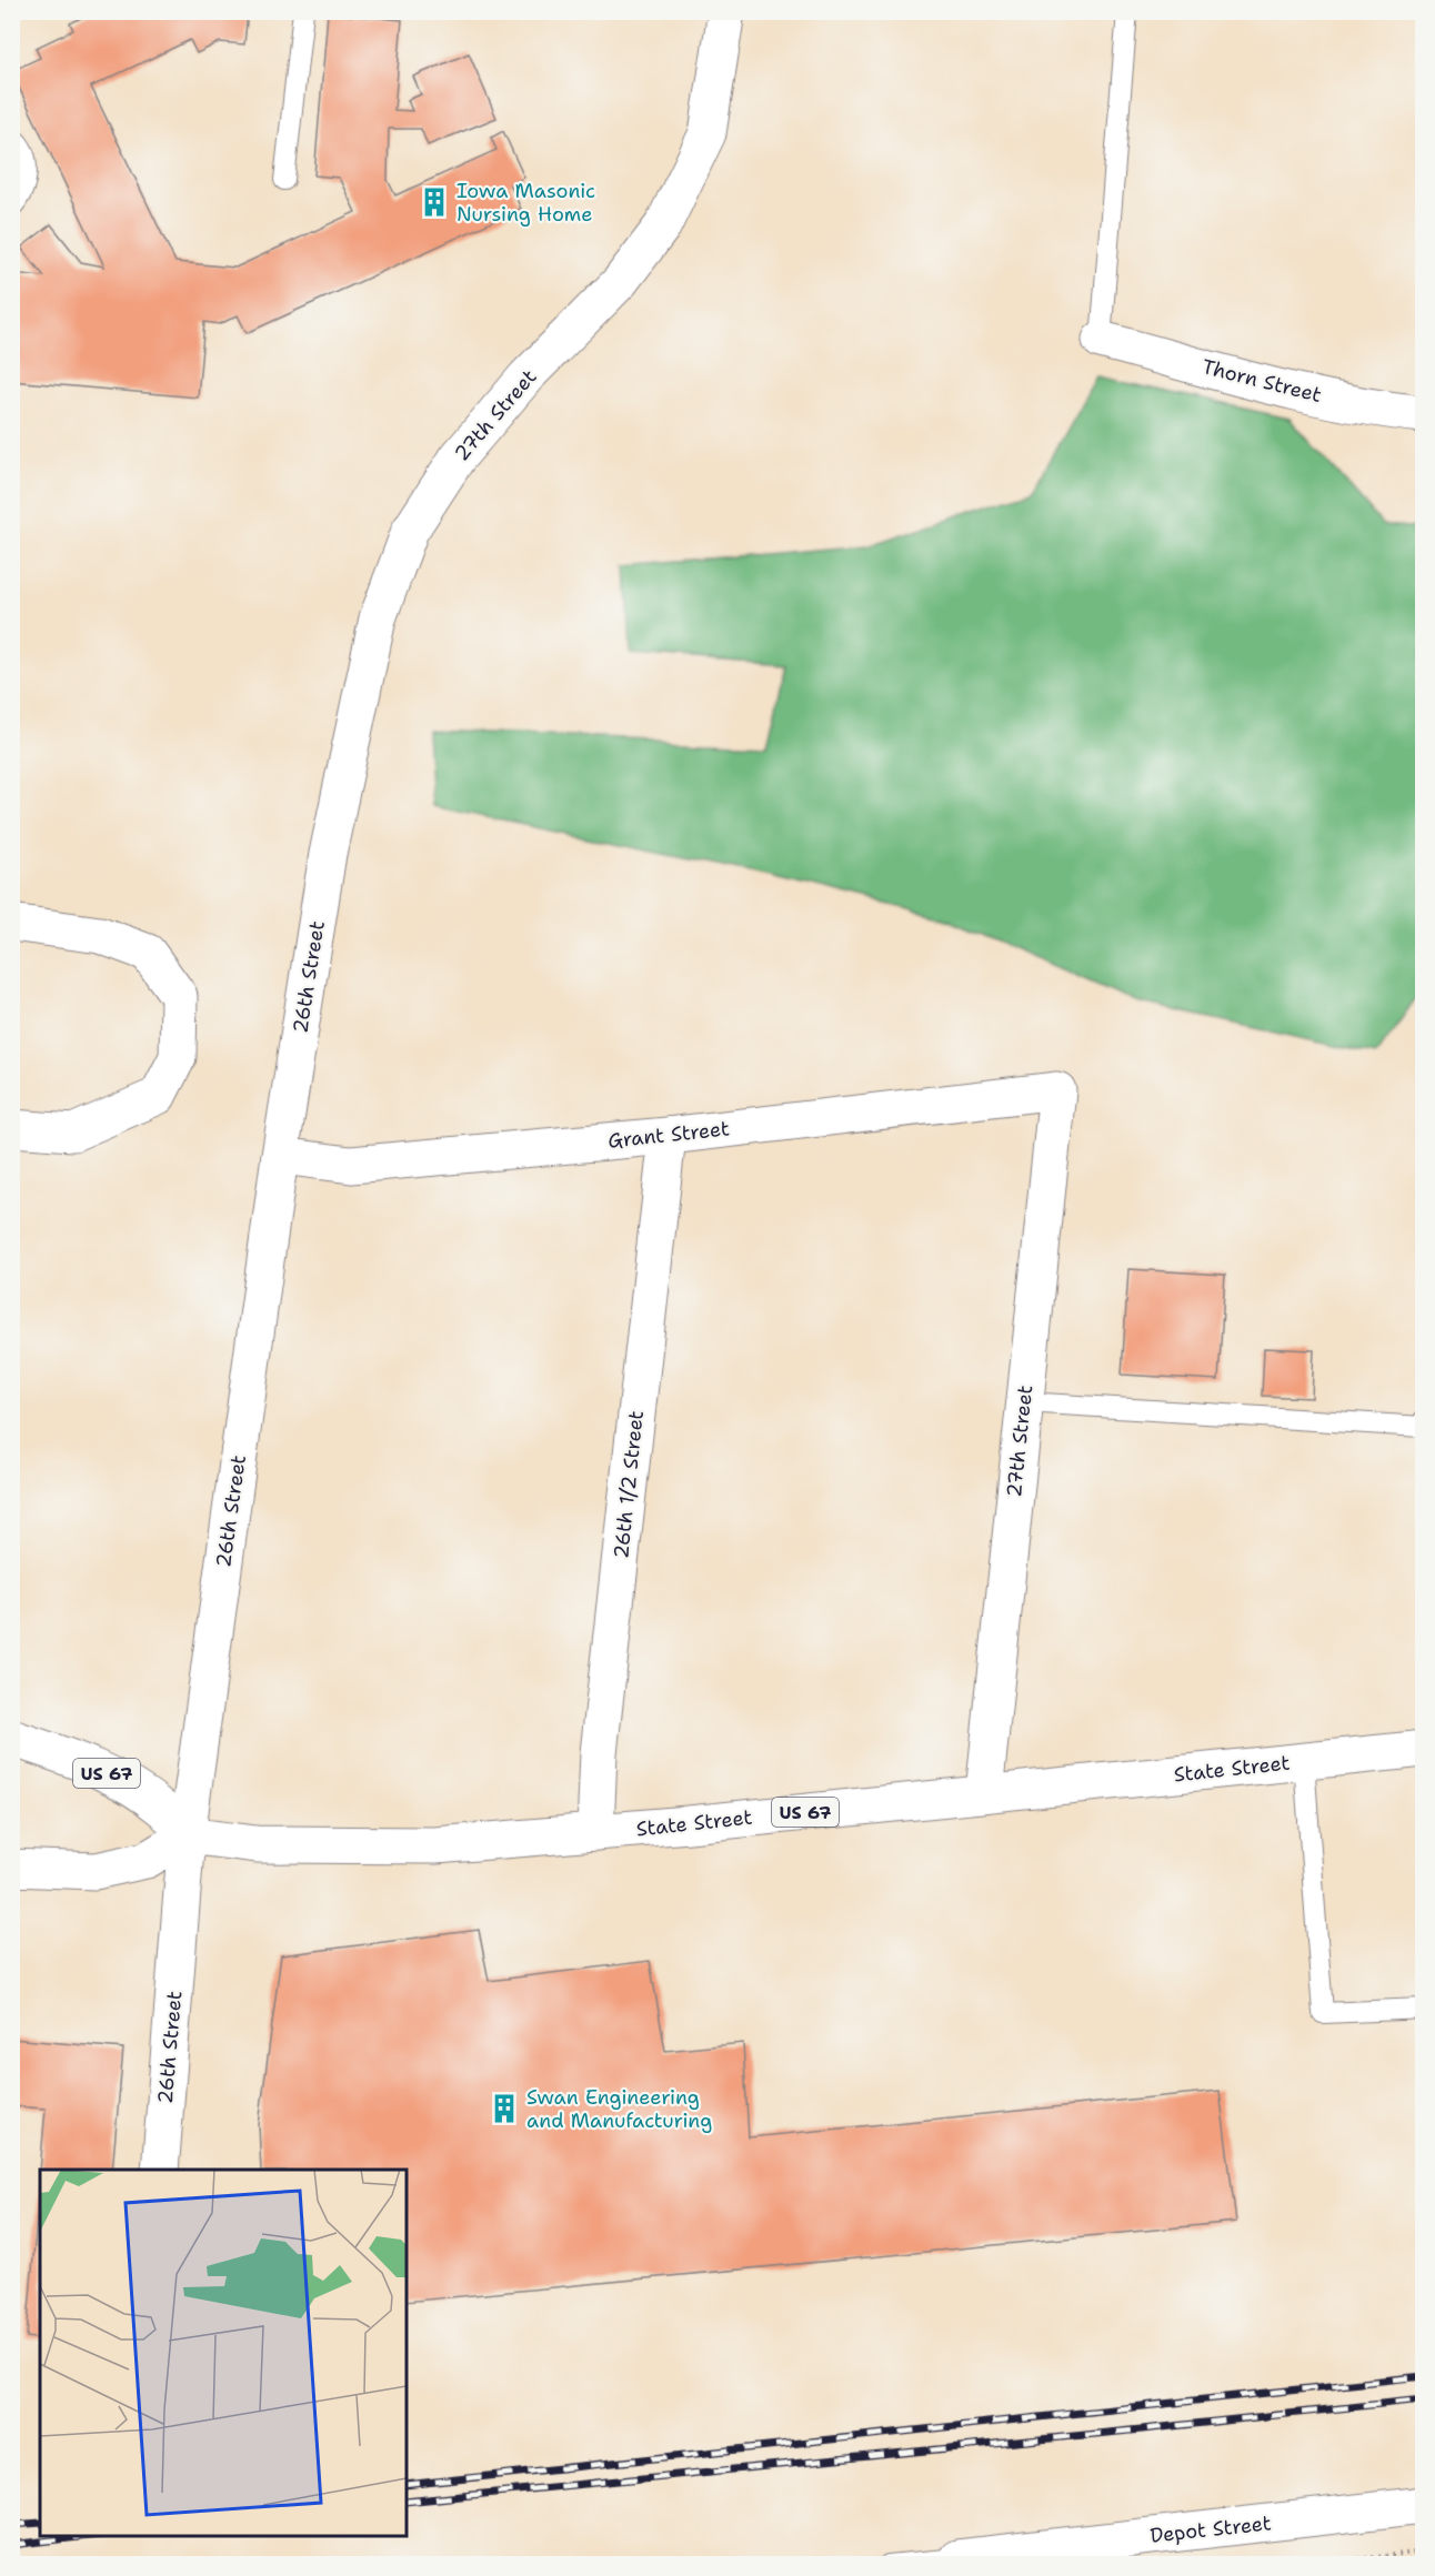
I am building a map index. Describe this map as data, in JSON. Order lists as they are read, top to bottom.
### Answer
{
  "streets": {
    "street": [
      "Thorn Street",
      "27th Street",
      "26th Street",
      "Grant Street",
      "26th 1/2 Street",
      "State Street",
      "US 67",
      "Depot Street"
    ]
  },
  "crossings": [
    ["27th Street", "26th Street"],
    ["27th Street", "Grant Street"],
    ["27th Street", "State Street"],
    ["26th Street", "Grant Street"],
    ["26th Street", "State Street"],
    ["26th Street", "US 67"],
    ["Grant Street", "26th 1/2 Street"],
    ["26th 1/2 Street", "State Street"],
    ["State Street", "US 67"]
  ],
  "places": {
    "building": ["Iowa Masonic Nursing Home", "Swan Engineering and Manufacturing"]
  }
}
